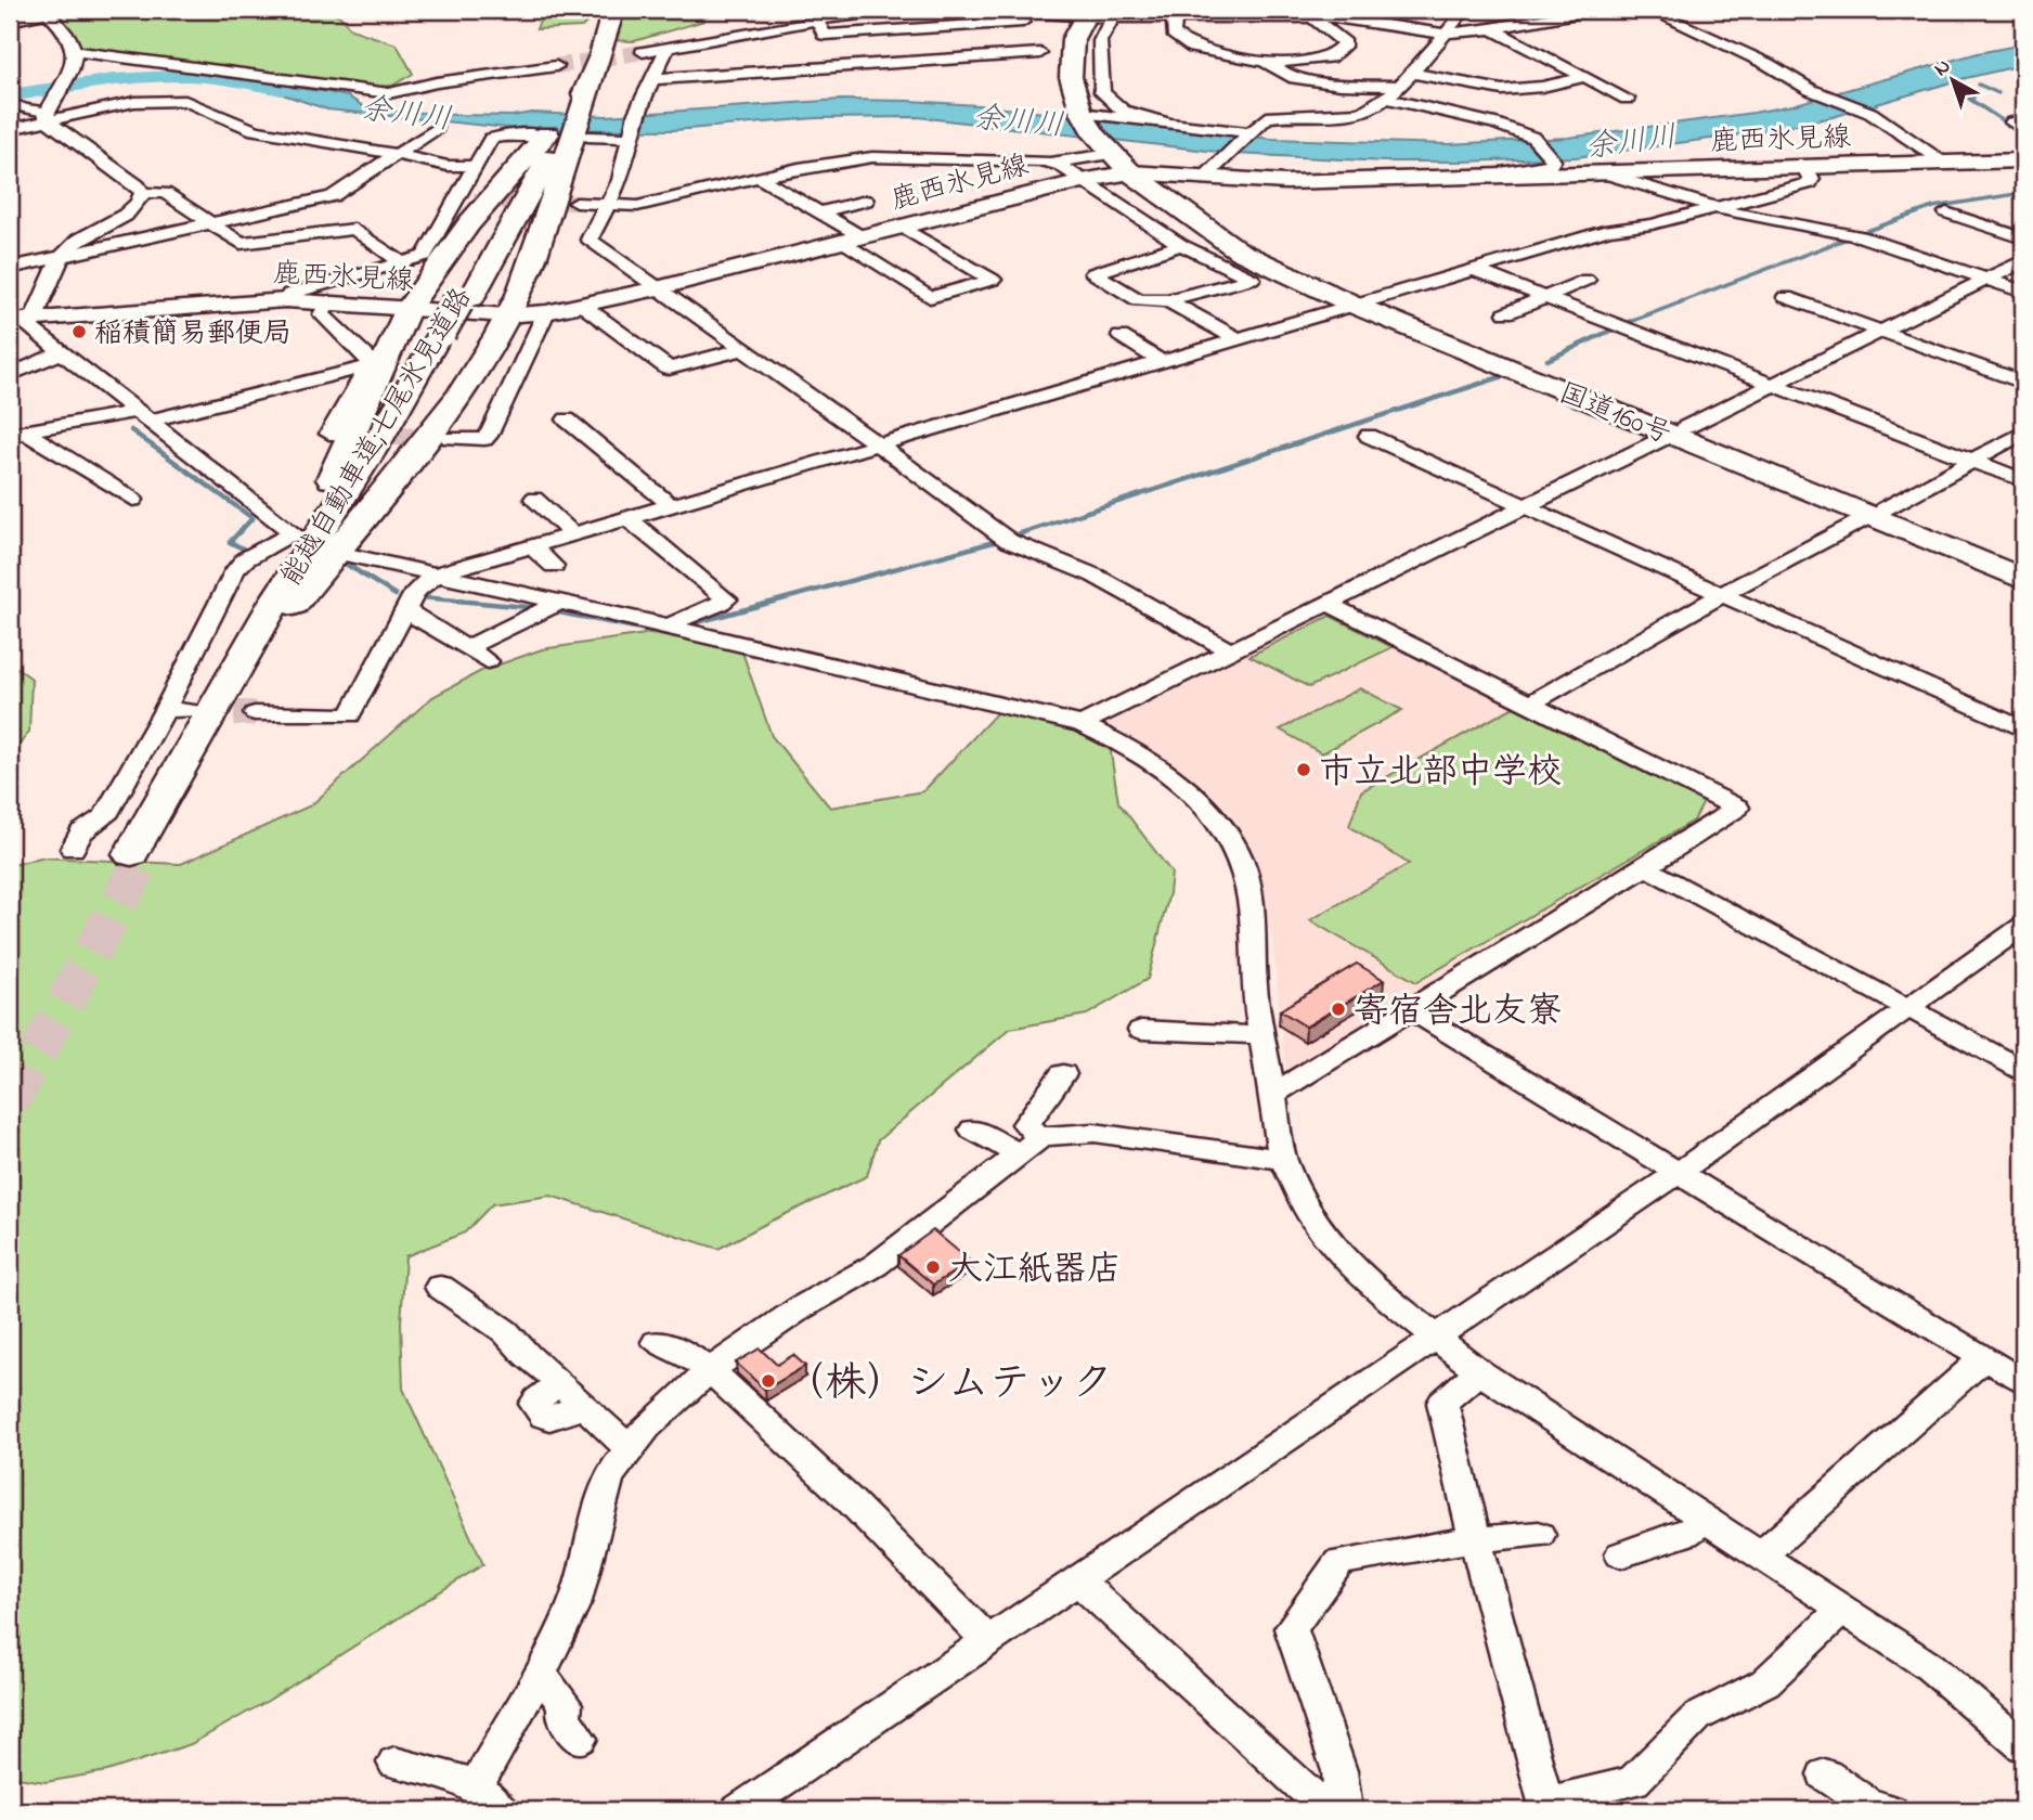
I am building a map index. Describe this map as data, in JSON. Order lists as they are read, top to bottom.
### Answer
{
  "streets": {
    "highway": ["国道160号", "能越自動車道;七尾氷見道路"],
    "main road": ["鹿西氷見線"]
  },
  "crossings": [
    ["鹿西氷見線", "国道160号"],
    ["鹿西氷見線", "能越自動車道;七尾氷見道路"]
  ],
  "water": ["余川川"],
  "places": [
    "稲積簡易郵便局",
    "市立北部中学校",
    "寄宿舎北友寮",
    "大江紙器店",
    "（株）シムテック"
  ],
  "north": "top left"
}
